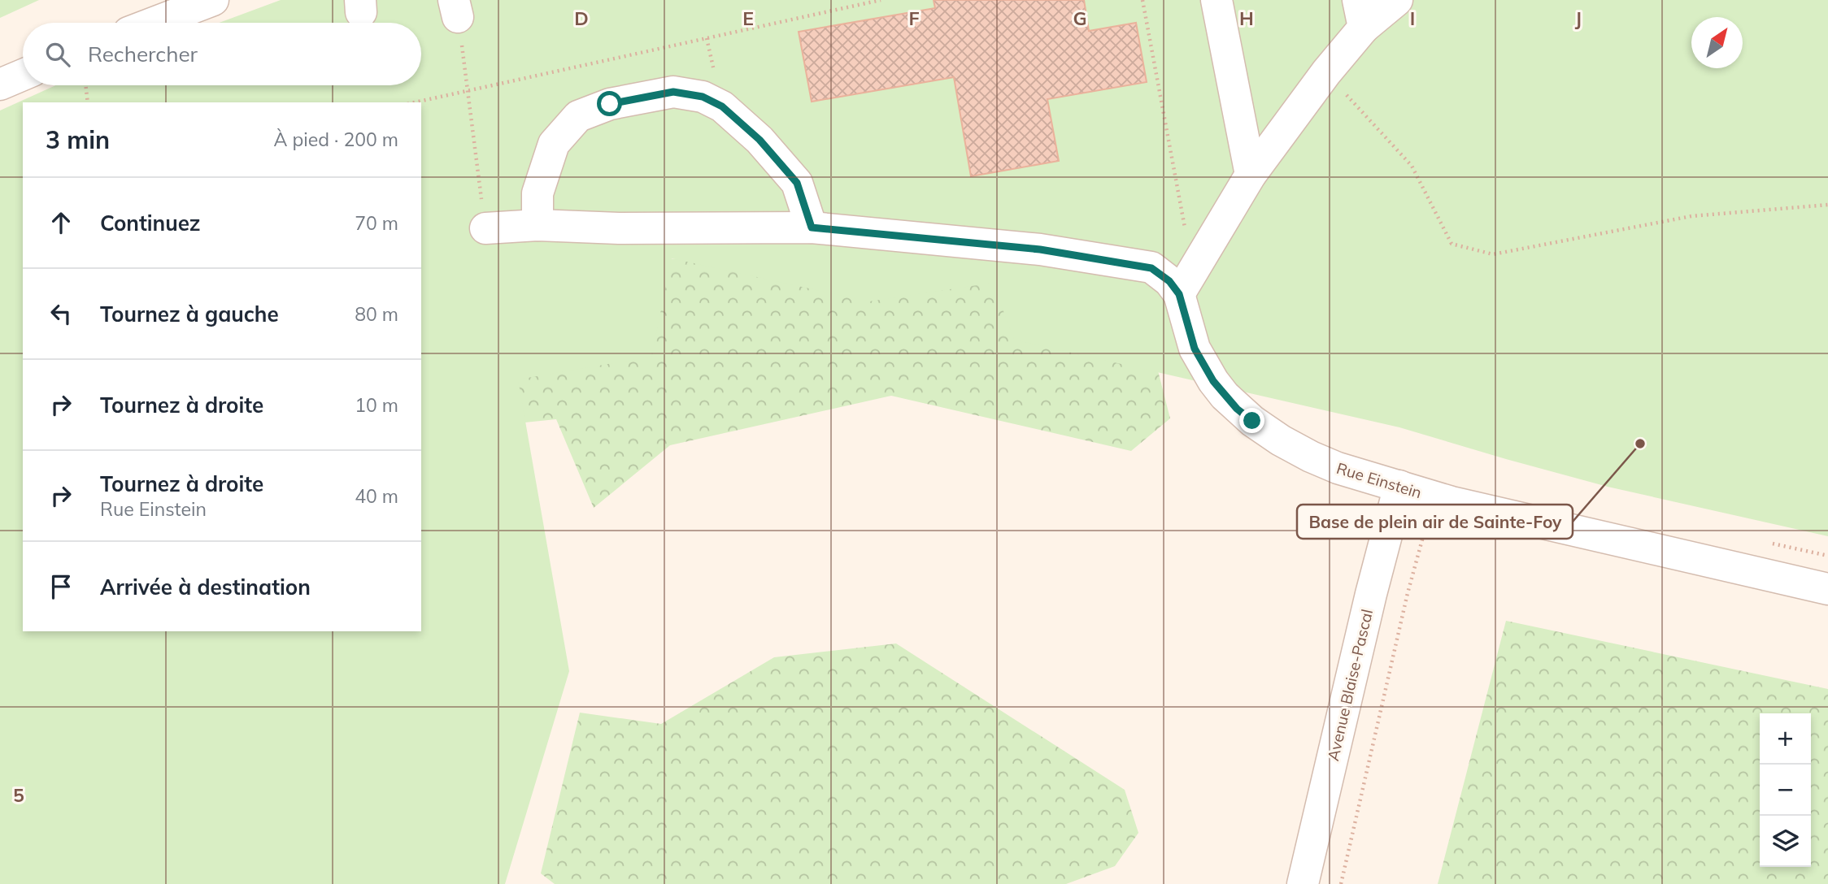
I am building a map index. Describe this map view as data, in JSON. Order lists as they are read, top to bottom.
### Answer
{
  "streets": {
    "street": ["Rue Einstein", "Avenue Blaise-Pascal"]
  },
  "crossings": [
    ["Rue Einstein", "Avenue Blaise-Pascal"]
  ],
  "places": ["Base de plein air de Sainte-Foy"],
  "north": "top right",
  "page": {
    "search": "Rechercher",
    "heading": ["3 min", "À pied · 200 m"],
    "list": [
      ["Continuez", "70 m"],
      ["Tournez à gauche", "80 m"],
      ["Tournez à droite", "10 m"],
      ["Tournez à droite", "Rue Einstein", "40 m"],
      "Arrivée à destination"
    ],
    "map_buttons": ["+", "−"]
  },
  "grid": {
    "columns": [
      "D",
      "E",
      "F",
      "G",
      "H",
      "I",
      "J"
    ],
    "rows": ["5"]
  }
}
